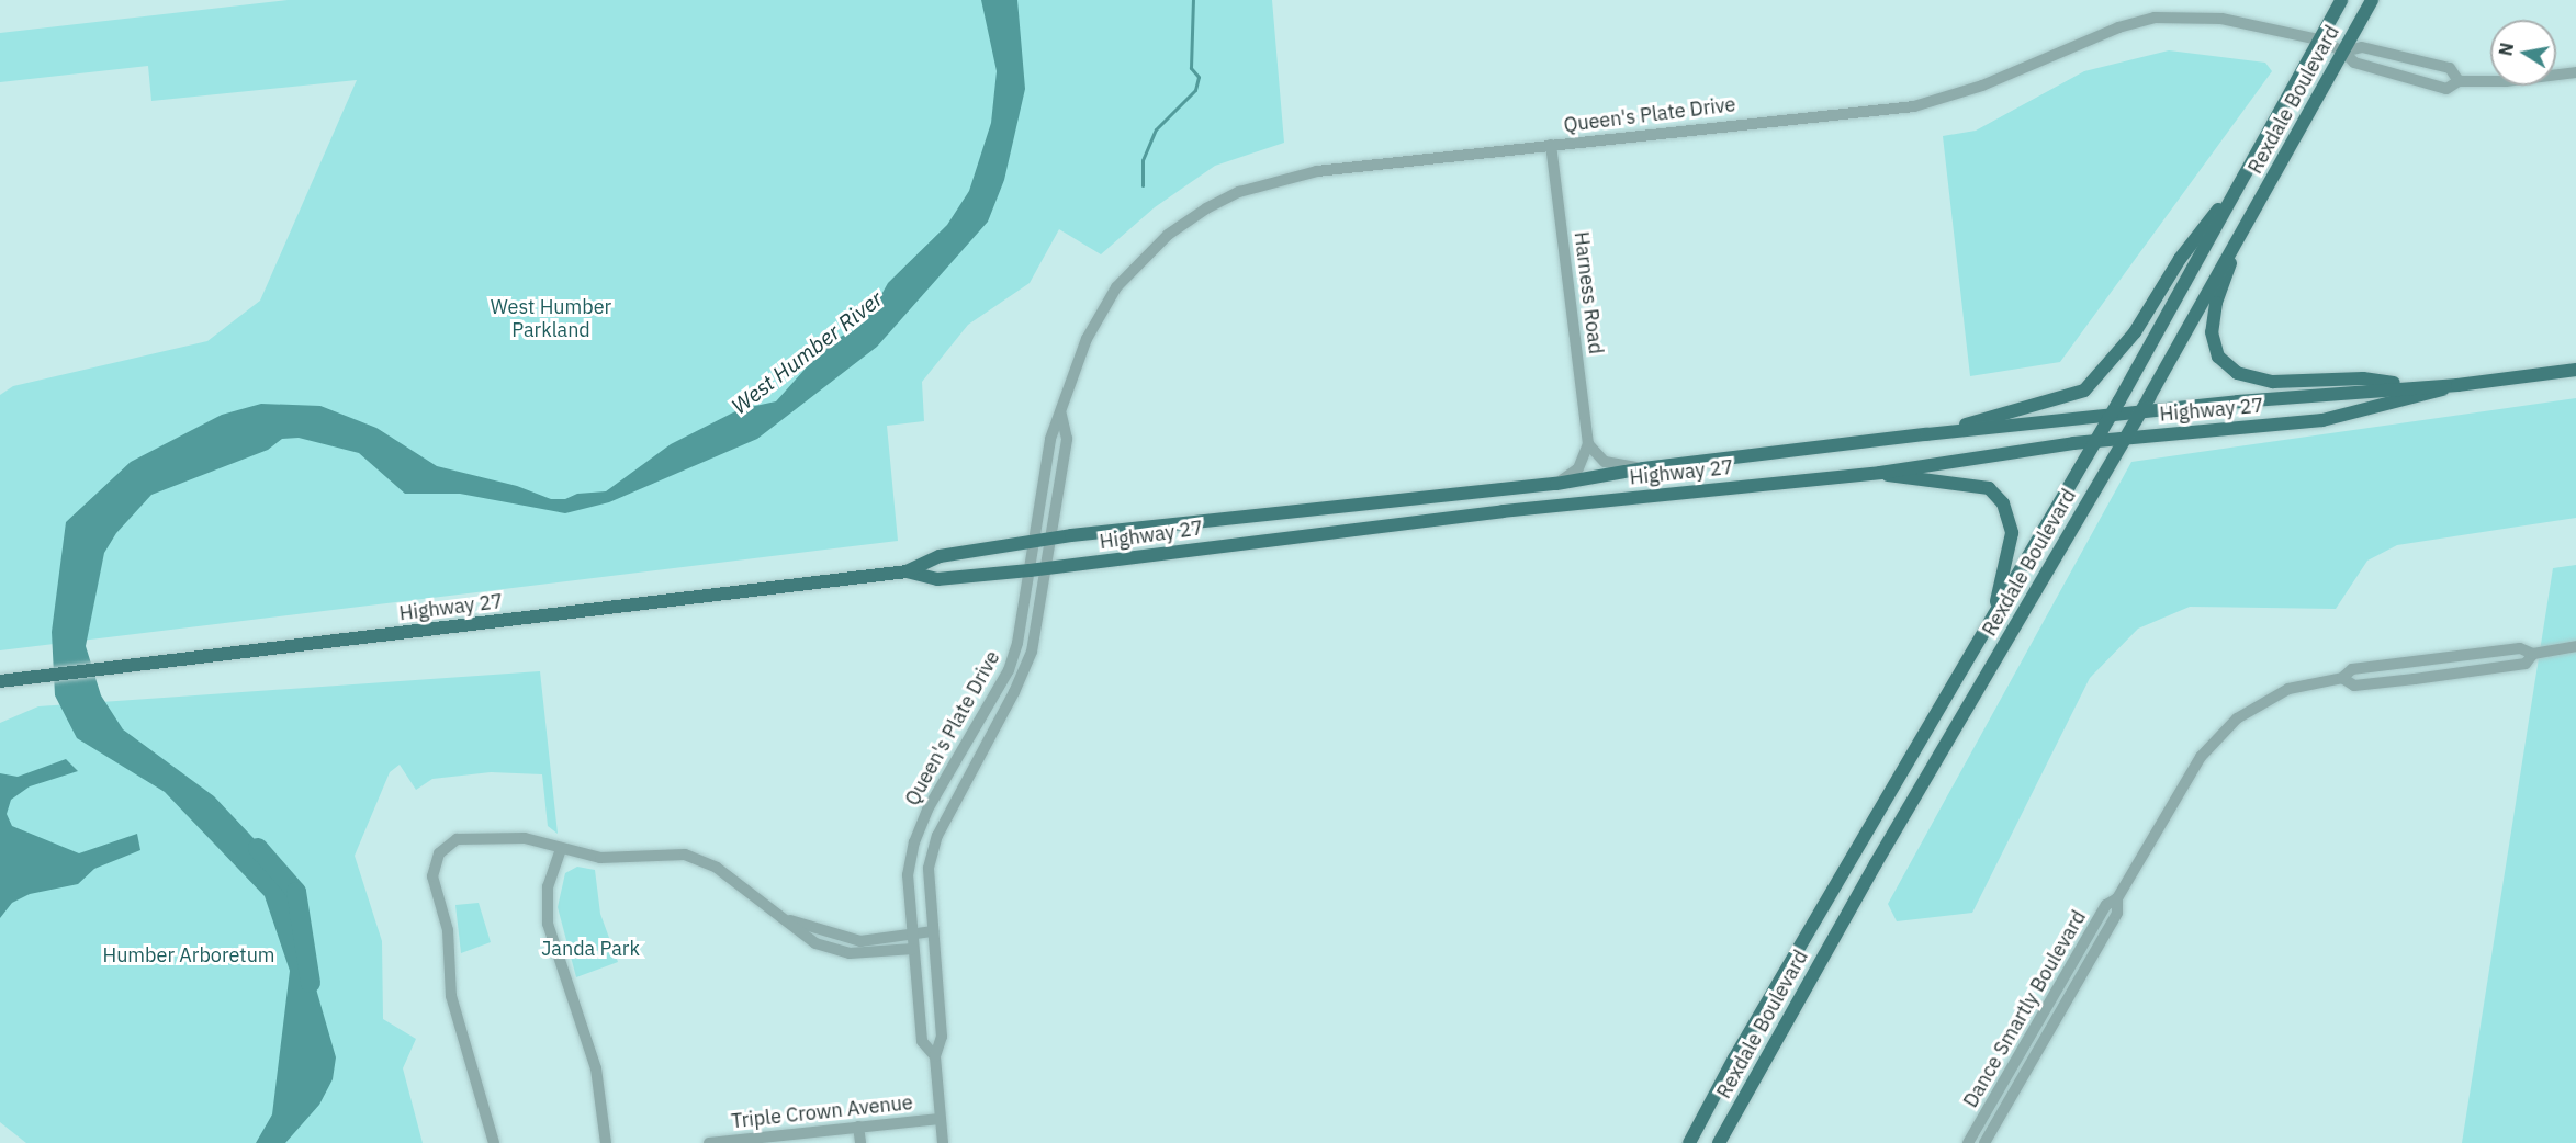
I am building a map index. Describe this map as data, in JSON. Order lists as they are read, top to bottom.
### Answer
{
  "streets": {
    "main road": ["Rexdale Boulevard", "Highway 27"],
    "street": [
      "Queen's Plate Drive",
      "Harness Road",
      "Dance Smartly Boulevard",
      "Triple Crown Avenue"
    ]
  },
  "crossings": [
    ["Rexdale Boulevard", "Queen's Plate Drive"],
    ["Rexdale Boulevard", "Highway 27"],
    ["Queen's Plate Drive", "Harness Road"],
    ["Queen's Plate Drive", "Highway 27"],
    ["Queen's Plate Drive", "Triple Crown Avenue"]
  ],
  "water": ["West Humber River"],
  "parks": ["West Humber Parkland", "Janda Park", "Humber Arboretum"],
  "north": "left"
}
